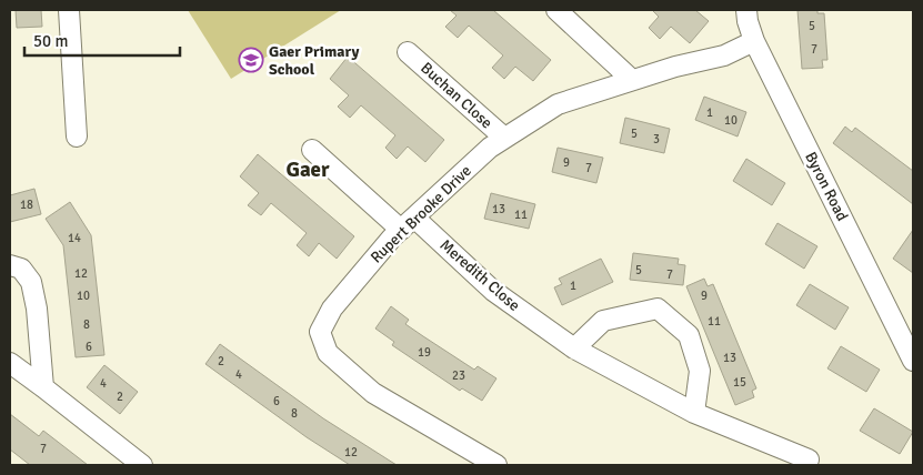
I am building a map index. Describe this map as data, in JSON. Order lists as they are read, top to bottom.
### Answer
{
  "streets": {
    "street": [
      "Buchan Close",
      "Byron Road",
      "Rupert Brooke Drive",
      "Meredith Close"
    ]
  },
  "crossings": [
    ["Buchan Close", "Rupert Brooke Drive"],
    ["Byron Road", "Rupert Brooke Drive"],
    ["Rupert Brooke Drive", "Meredith Close"]
  ],
  "districts": ["Gaer"],
  "places": {
    "school or university": ["Gaer Primary School"]
  },
  "house_numbers": [
    "5",
    "7",
    "1",
    "10",
    "5",
    "3",
    "9",
    "7",
    "18",
    "13",
    "11",
    "14",
    "5",
    "12",
    "7",
    "1",
    "10",
    "9",
    "11",
    "8",
    "6",
    "19",
    "13",
    "2",
    "4",
    "23",
    "15",
    "4",
    "2",
    "6",
    "8",
    "7",
    "12"
  ],
  "scale_bar": "50 m"
}
